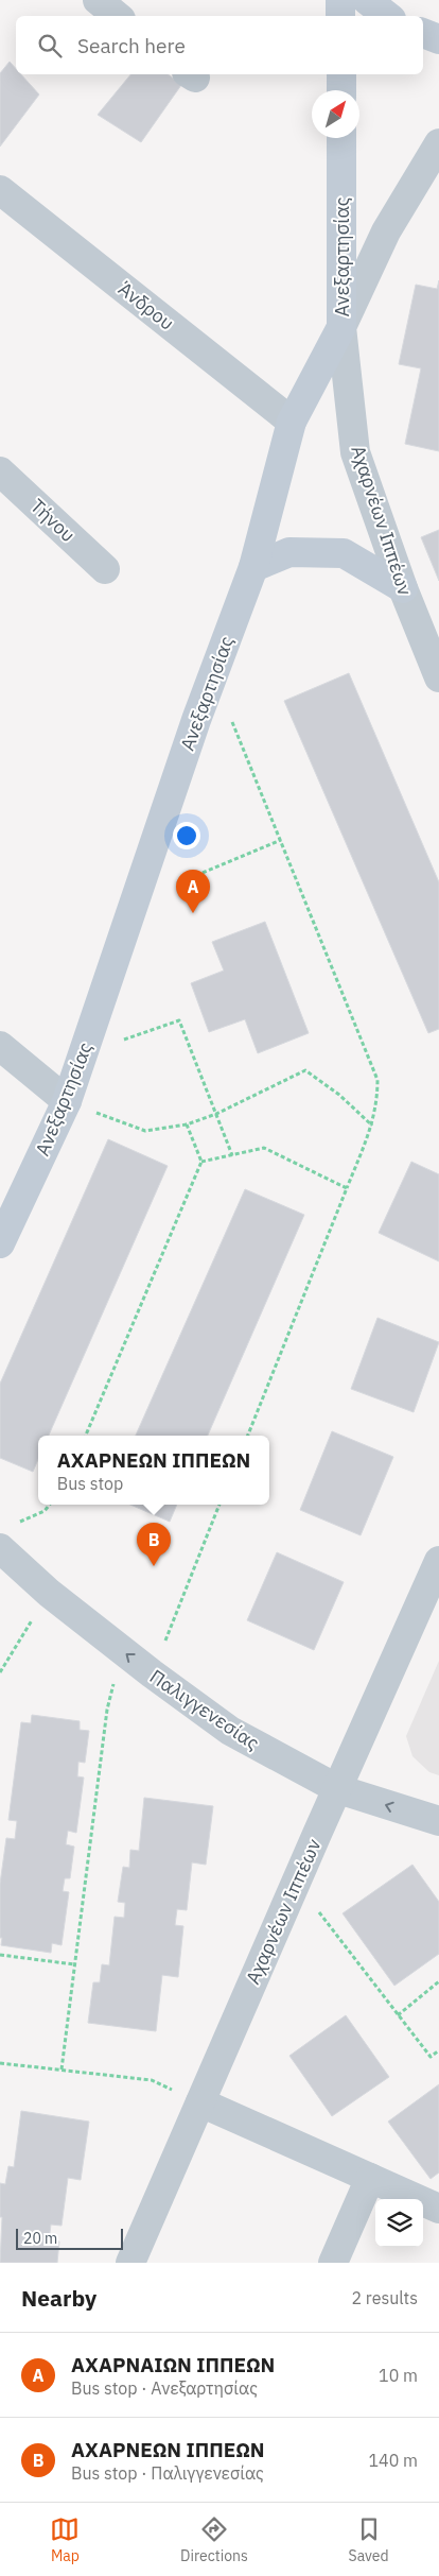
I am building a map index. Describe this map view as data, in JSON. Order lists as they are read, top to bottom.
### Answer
{
  "streets": {
    "street": [
      "Ανεξαρτησίας",
      "Άνδρου",
      "Τήνου",
      "Αχαρνέων Ιππέων",
      "Παλιγγενεσίας"
    ]
  },
  "crossings": [
    ["Ανεξαρτησίας", "Άνδρου"],
    ["Ανεξαρτησίας", "Αχαρνέων Ιππέων"],
    ["Αχαρνέων Ιππέων", "Παλιγγενεσίας"]
  ],
  "scale_bar": "20 m",
  "north": "top right",
  "page": {
    "search": "Search here",
    "pins": ["A", "B"],
    "popup": ["ΑΧΑΡΝΕΩΝ ΙΠΠΕΩΝ", "Bus stop"],
    "scale": "20 m",
    "heading": ["Nearby", "2 results"],
    "list": [
      {
        "mark": "A",
        "name": "ΑΧΑΡΝΑΙΩΝ ΙΠΠΕΩΝ",
        "note": "Bus stop · Ανεξαρτησίας",
        "value": "10 m"
      },
      {
        "mark": "B",
        "name": "ΑΧΑΡΝΕΩΝ ΙΠΠΕΩΝ",
        "note": "Bus stop · Παλιγγενεσίας",
        "value": "140 m"
      }
    ],
    "nav": ["Map", "Directions", "Saved"]
  }
}
